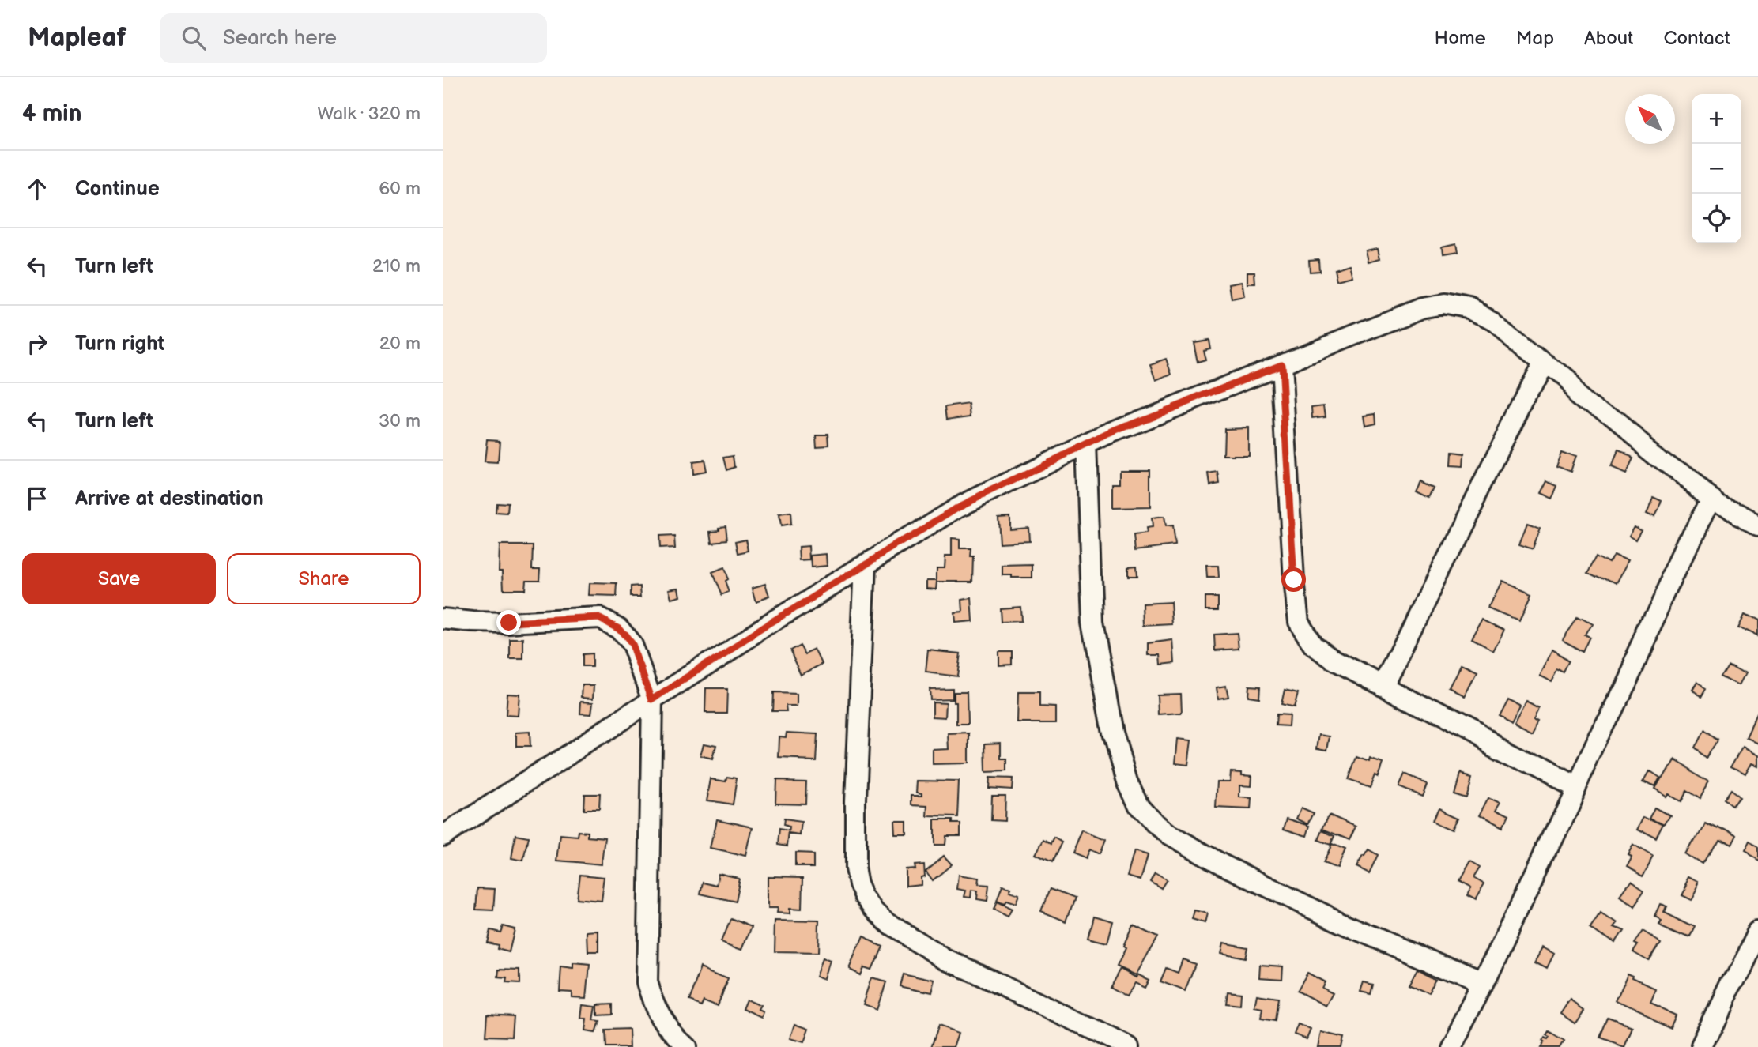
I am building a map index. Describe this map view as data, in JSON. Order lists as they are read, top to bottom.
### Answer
{
  "north": "top left",
  "page": {
    "header": "Mapleaf",
    "search": "Search here",
    "nav": [
      "Home",
      "Map",
      "About",
      "Contact"
    ],
    "heading": ["4 min", "Walk · 320 m"],
    "map_buttons": ["+", "−"],
    "list": [
      ["Continue", "60 m"],
      ["Turn left", "210 m"],
      ["Turn right", "20 m"],
      ["Turn left", "30 m"],
      "Arrive at destination"
    ],
    "buttons": ["Save", "Share"]
  }
}
